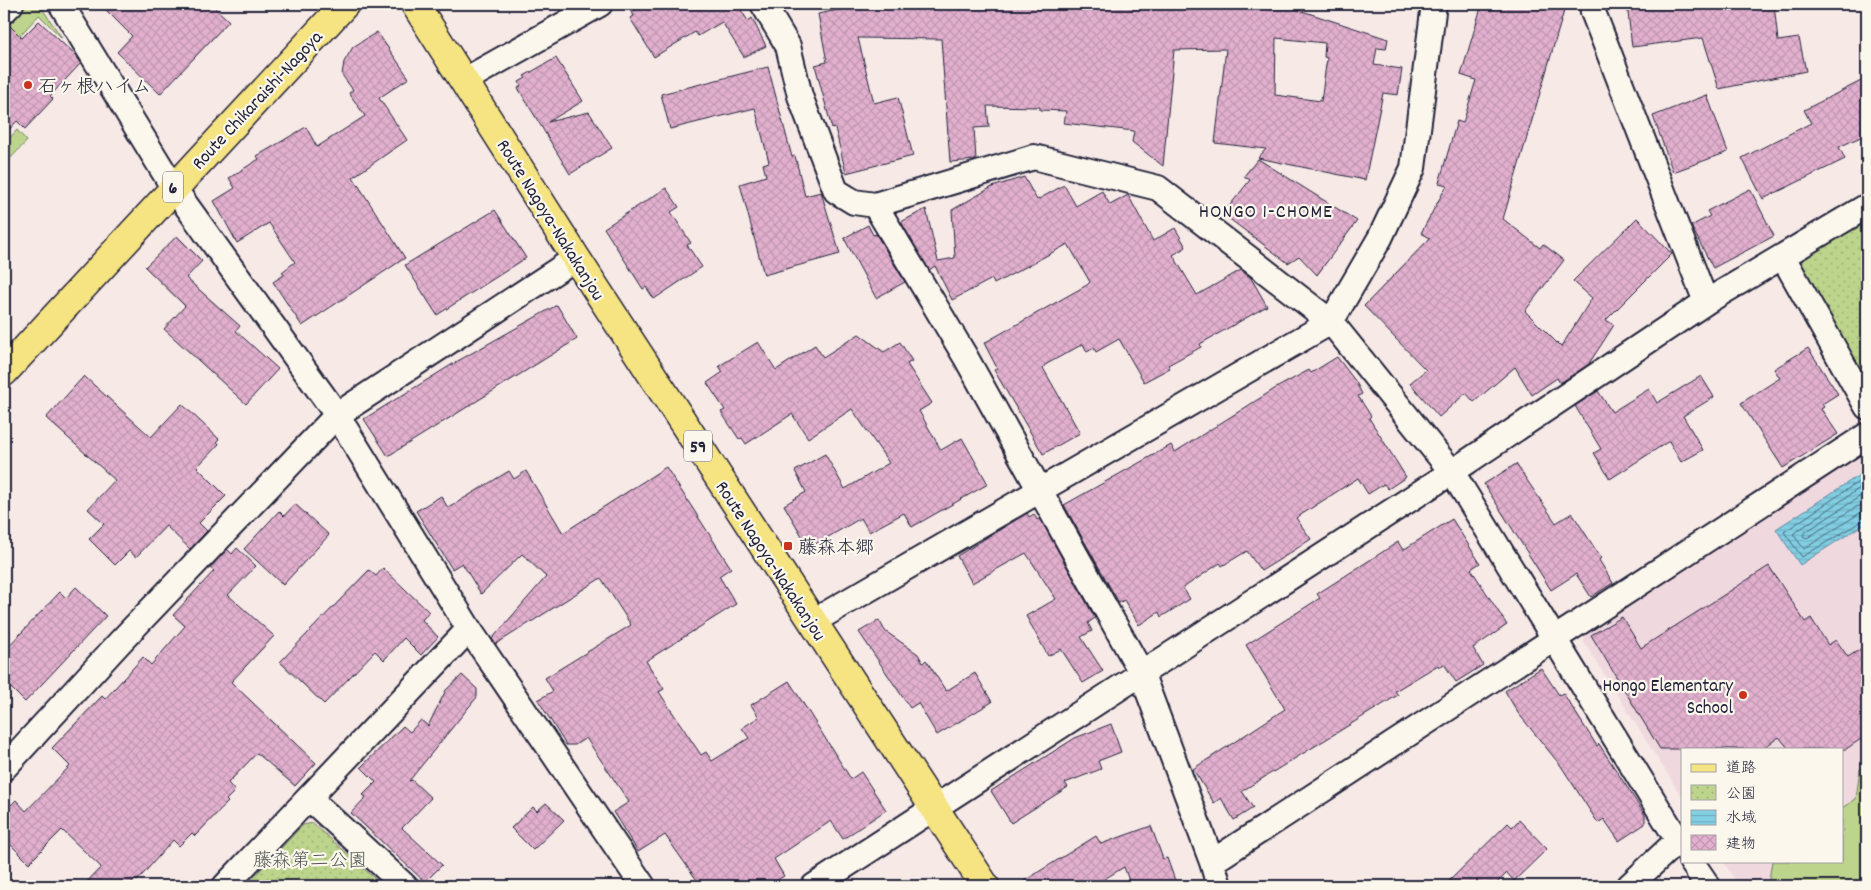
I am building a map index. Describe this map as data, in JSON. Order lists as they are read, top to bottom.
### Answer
{
  "streets": {
    "main road": [
      "Route Chikaraishi-Nagoya",
      "6",
      "Route Nagoya-Nakakanjou",
      "59"
    ]
  },
  "districts": ["HONGO 1-CHOME"],
  "parks": ["藤森第二公園"],
  "places": {
    "other": ["石ヶ根ハイム", "Hongo Elementary School"],
    "transit": ["藤森本郷"]
  },
  "legend": [
    "道路",
    "公園",
    "水域",
    "建物"
  ]
}
